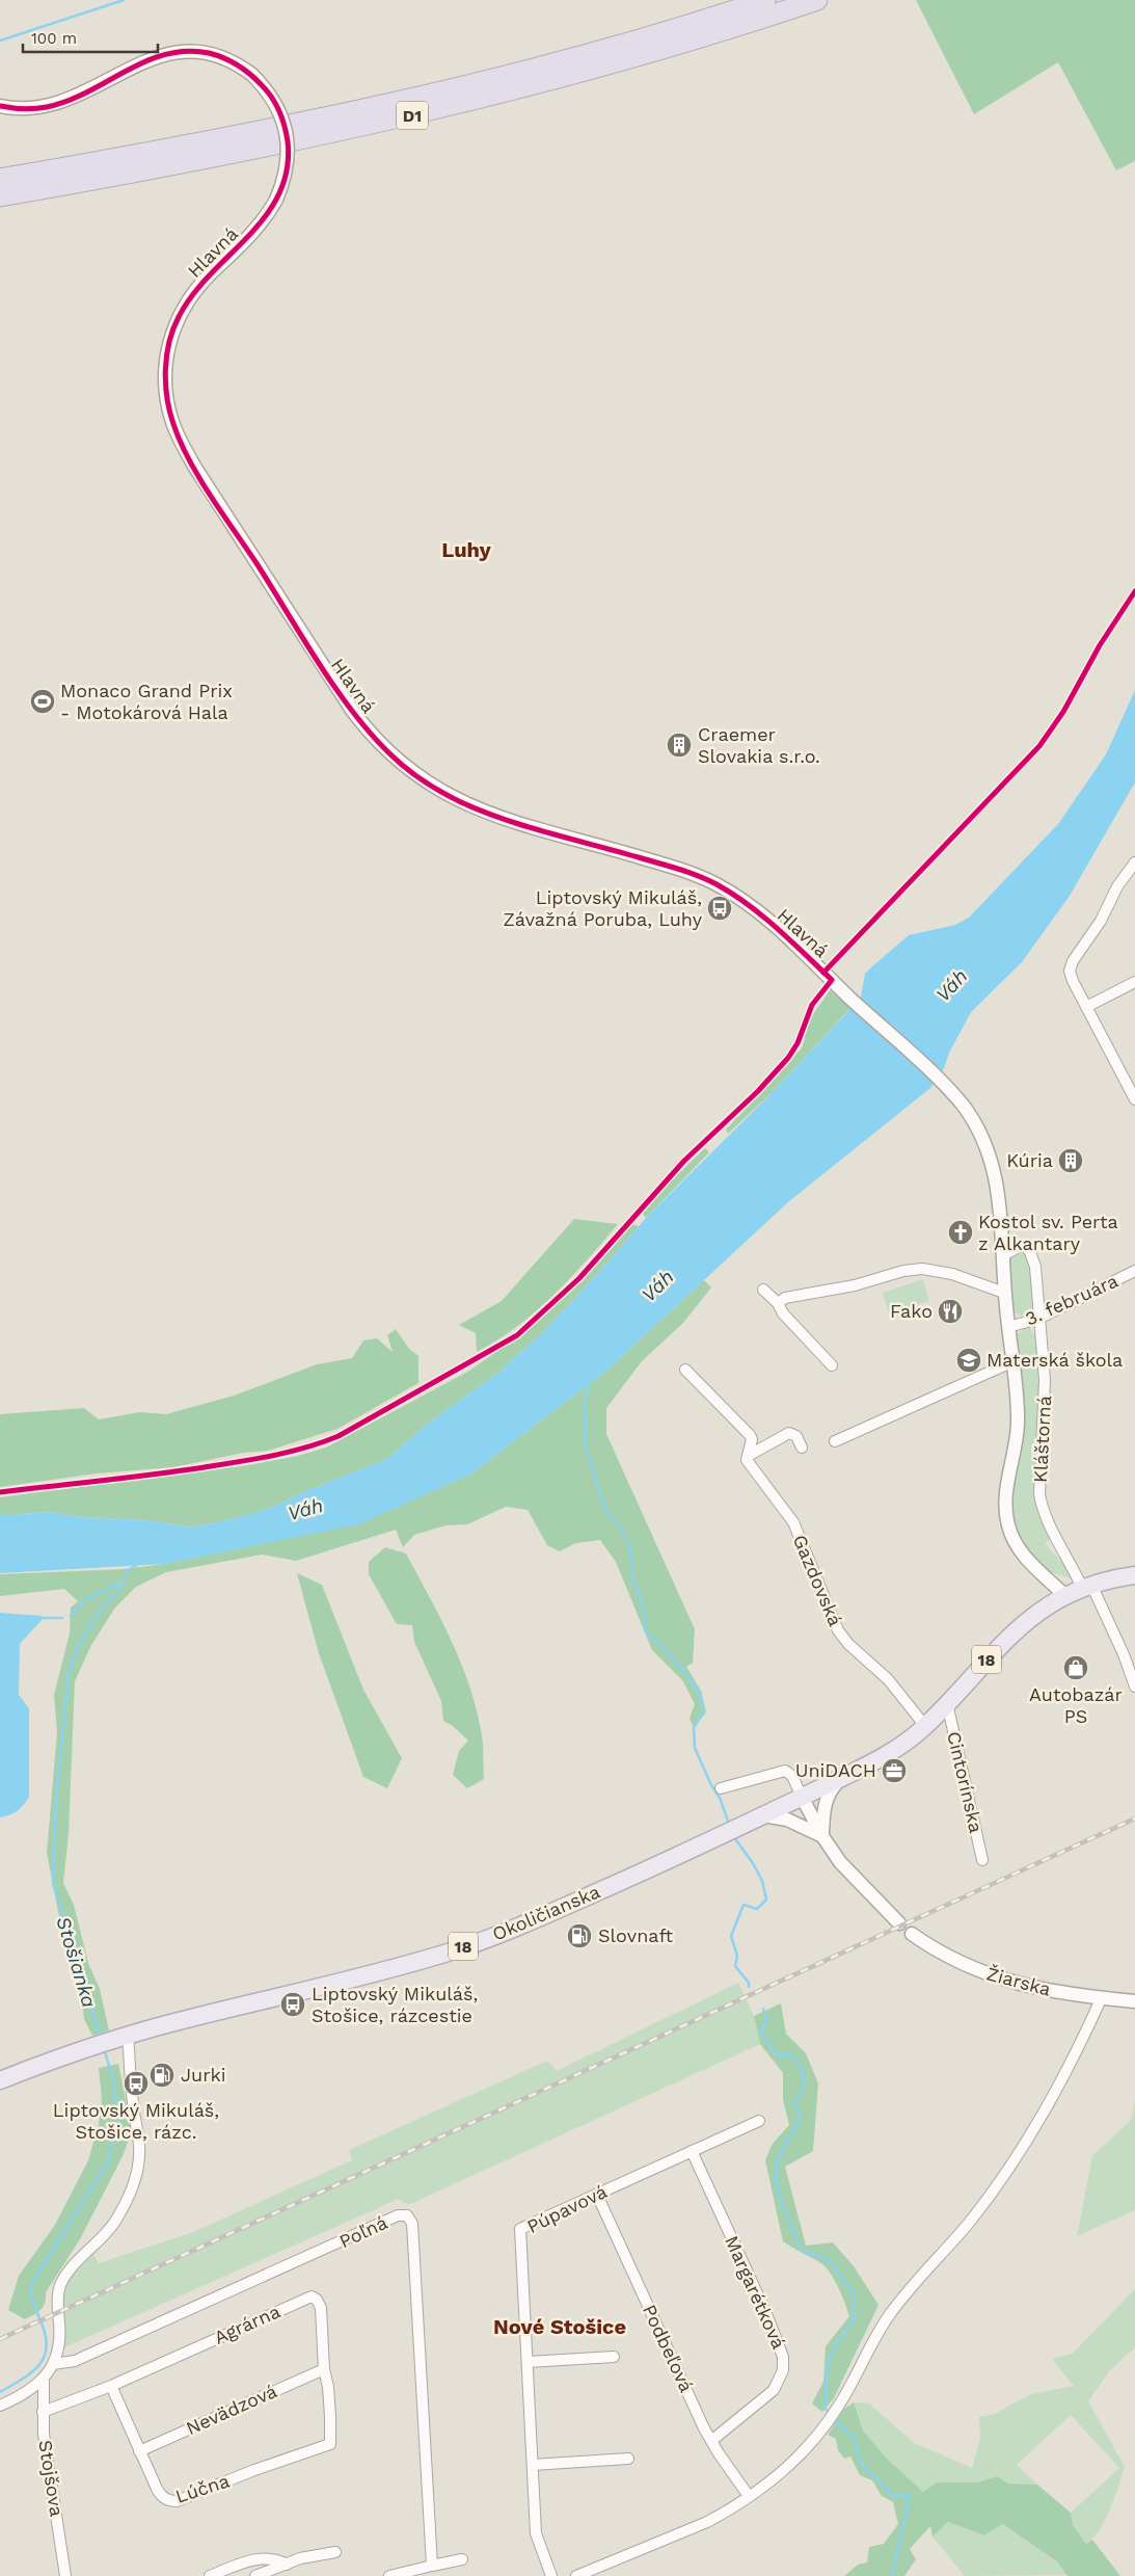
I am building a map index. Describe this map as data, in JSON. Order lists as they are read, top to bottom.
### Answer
{
  "streets": {
    "highway": ["D1"],
    "main road": ["18", "Okoličianska"],
    "street": [
      "Hlavná",
      "3. februára",
      "Kláštorná",
      "Gazdovská",
      "Cintorínska",
      "Žiarska",
      "Púpavová",
      "Poľná",
      "Margarétková",
      "Agrárna",
      "Podbeľová",
      "Nevädzová",
      "Stojšova",
      "Lúčna"
    ]
  },
  "crossings": [
    ["Hlavná", "Kláštorná"],
    ["3. februára", "Kláštorná"],
    ["Kláštorná", "Okoličianska"],
    ["Gazdovská", "Okoličianska"],
    ["18", "Okoličianska"],
    ["Cintorínska", "Okoličianska"],
    ["Púpavová", "Margarétková"],
    ["Púpavová", "Podbeľová"],
    ["Margarétková", "Podbeľová"],
    ["Agrárna", "Nevädzová"],
    ["Agrárna", "Stojšova"],
    ["Agrárna", "Lúčna"],
    ["Nevädzová", "Lúčna"]
  ],
  "districts": ["Luhy", "Nové Stošice"],
  "water": ["Váh", "Stošianka"],
  "places": {
    "sports": ["Monaco Grand Prix - Motokárová Hala"],
    "building": ["Craemer Slovakia s.r.o.", "Kúria"],
    "bus stop": ["Liptovský Mikuláš, Závažná Poruba, Luhy", "Liptovský Mikuláš, Stošice, rázcestie", "Liptovský Mikuláš, Stošice, rázc."],
    "church": ["Kostol sv. Perta z Alkantary"],
    "restaurant": ["Fako"],
    "school or university": ["Materská škola"],
    "shop": ["Autobazár PS"],
    "office": ["UniDACH"],
    "fuel station": ["Slovnaft", "Jurki"]
  },
  "scale_bar": "100 m"
}
